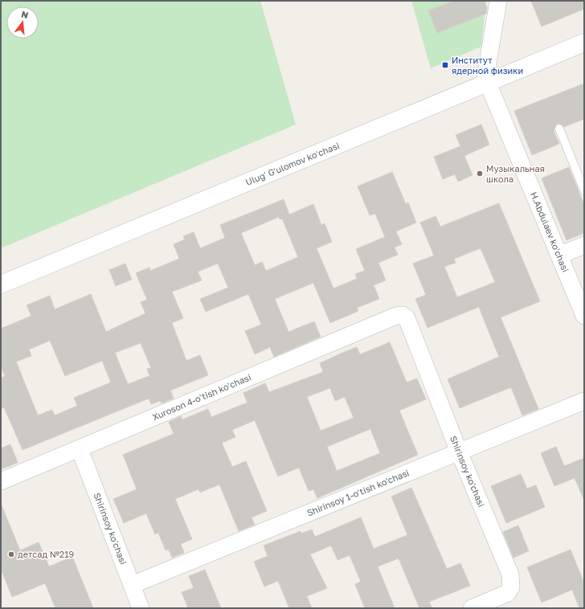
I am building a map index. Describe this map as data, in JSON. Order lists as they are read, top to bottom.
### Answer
{
  "streets": {
    "main road": ["Ulugʻ Gʻulomov koʻchasi"],
    "street": [
      "H.Abdulaev ko'chasi",
      "Xuroson 4-o'tish ko'chasi",
      "Shirinsoy ko'chasi",
      "Shirinsoy 1-o'tish ko'chasi"
    ]
  },
  "crossings": [
    ["Ulugʻ Gʻulomov koʻchasi", "H.Abdulaev ko'chasi"],
    ["Xuroson 4-o'tish ko'chasi", "Shirinsoy ko'chasi"],
    ["Shirinsoy ko'chasi", "Shirinsoy 1-o'tish ko'chasi"]
  ],
  "places": {
    "transit": ["Институт ядерной физики"],
    "other": ["Музыкальная школа", "детсад №219"]
  },
  "north": "top"
}
